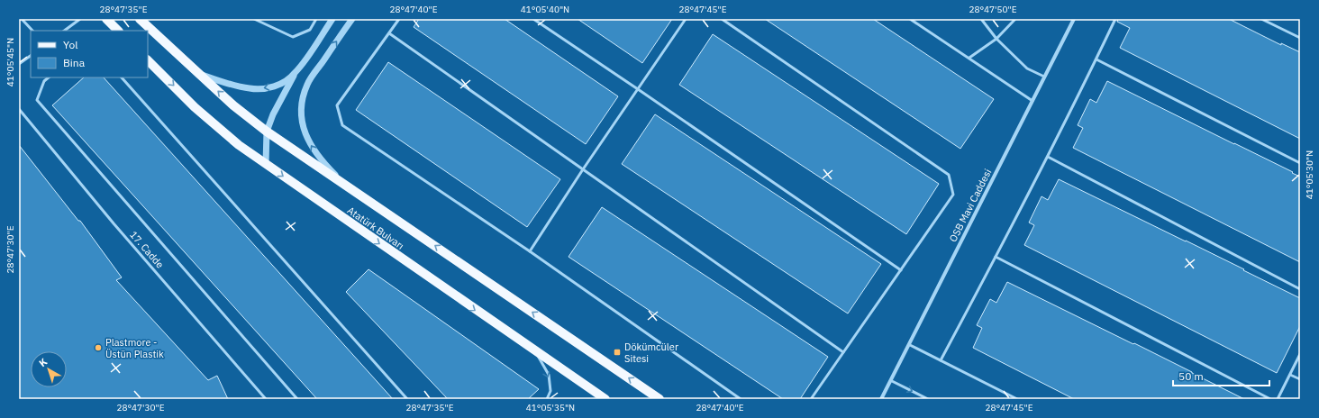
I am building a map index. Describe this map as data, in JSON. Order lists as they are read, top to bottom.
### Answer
{
  "streets": {
    "main road": ["Atatürk Bulvarı"],
    "street": ["OSB Mavi Caddesi"],
    "lane": ["17. Cadde"]
  },
  "places": {
    "other": ["Plastmore - Üstün Plastik"],
    "transit": ["Dökümcüler Sitesi"]
  },
  "legend": ["Yol", "Bina"],
  "scale_bar": "50 m",
  "north": "top left",
  "coordinates": [
    "28°47'35\"E",
    "28°47'40\"E",
    "41°05'40\"N",
    "28°47'45\"E",
    "28°47'50\"E",
    "41°05'45\"N",
    "41°05'30\"N",
    "28°47'30\"E",
    "41°05'35\"N"
  ]
}
